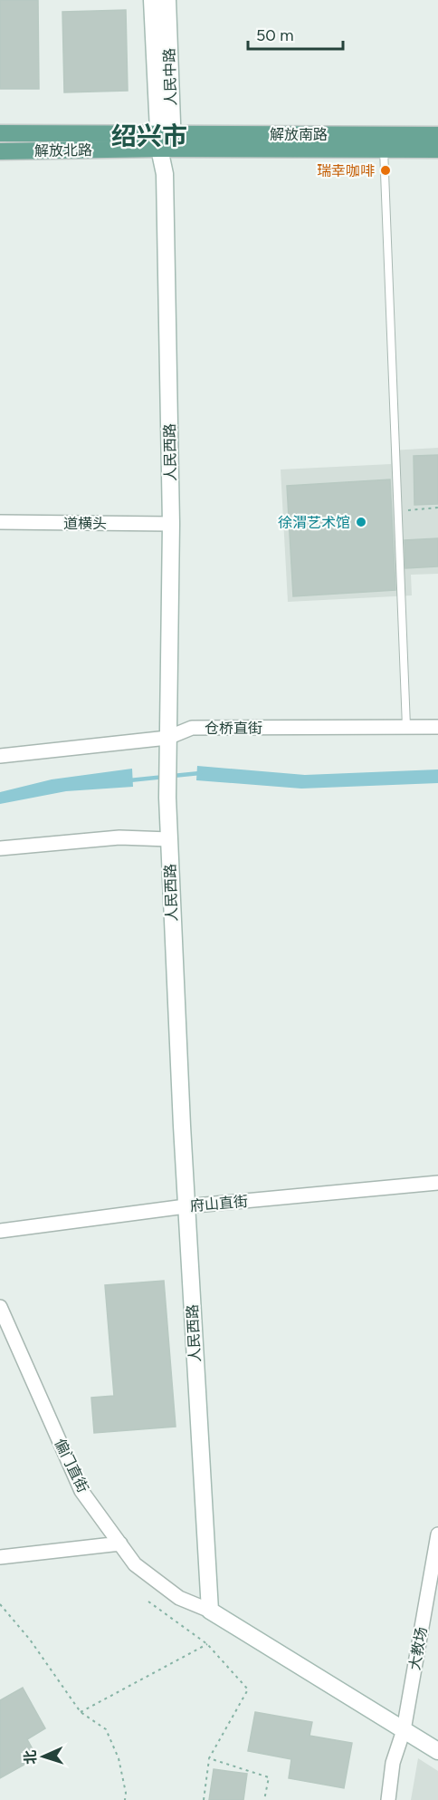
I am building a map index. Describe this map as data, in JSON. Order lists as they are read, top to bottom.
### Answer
{
  "streets": {
    "main road": [
      "人民中路",
      "解放南路",
      "解放北路",
      "人民西路"
    ],
    "street": [
      "道横头",
      "仓桥直街",
      "府山直街",
      "偏门直街",
      "大教场"
    ]
  },
  "crossings": [
    ["人民中路", "解放南路"],
    ["人民中路", "解放北路"],
    ["人民中路", "人民西路"],
    ["解放南路", "解放北路"],
    ["人民西路", "道横头"],
    ["人民西路", "仓桥直街"],
    ["人民西路", "府山直街"],
    ["人民西路", "偏门直街"]
  ],
  "districts": ["绍兴市"],
  "places": ["瑞幸咖啡", "徐渭艺术馆"],
  "scale_bar": "50 m",
  "north": "left"
}
